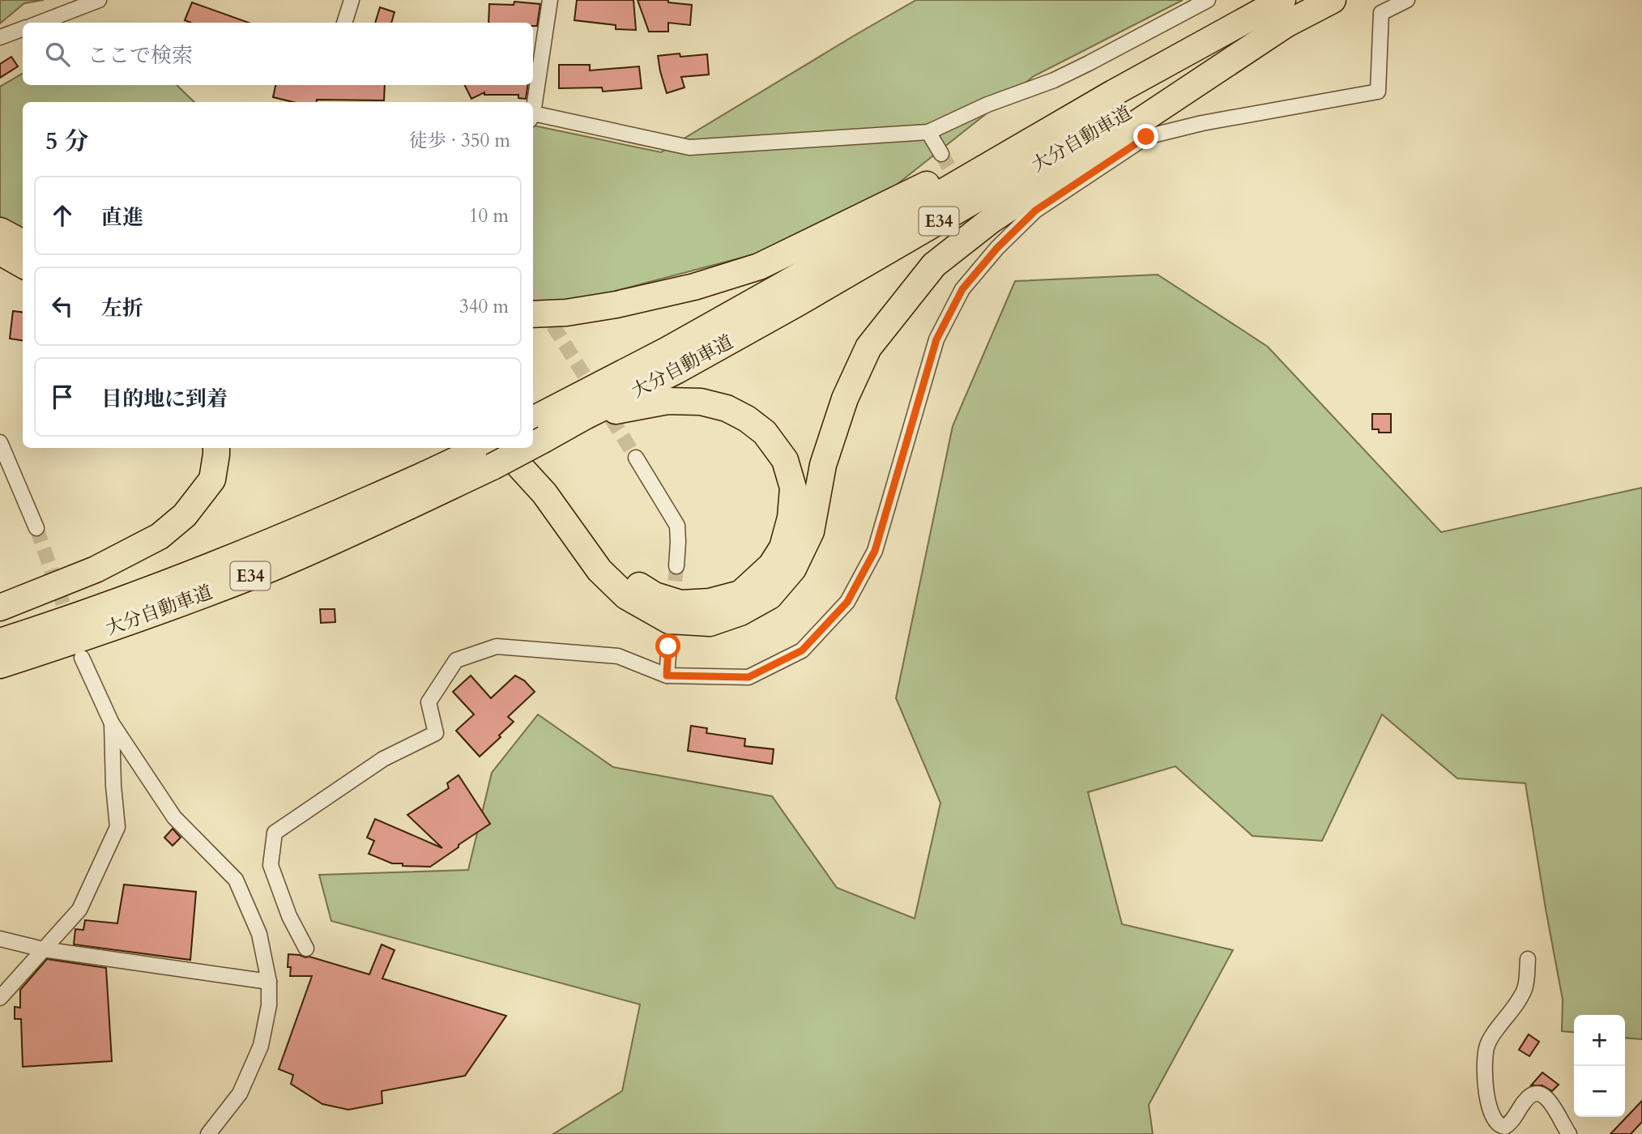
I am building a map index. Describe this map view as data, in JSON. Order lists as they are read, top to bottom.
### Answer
{
  "streets": {
    "highway": ["大分自動車道", "E34"]
  },
  "page": {
    "search": "ここで検索",
    "heading": ["5 分", "徒歩 · 350 m"],
    "list": [
      ["直進", "10 m"],
      ["左折", "340 m"],
      "目的地に到着"
    ],
    "map_buttons": ["+", "−"]
  }
}
